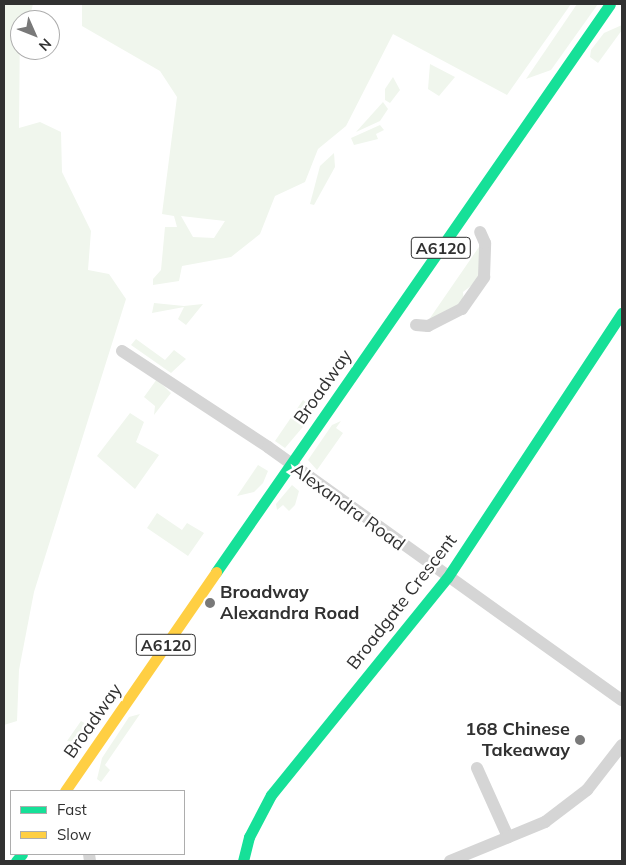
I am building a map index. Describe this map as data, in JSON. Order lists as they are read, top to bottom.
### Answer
{
  "streets": {
    "main road": ["A6120", "Broadway", "Broadgate Crescent"],
    "street": ["Alexandra Road"]
  },
  "crossings": [
    ["Broadway", "Alexandra Road"],
    ["Alexandra Road", "Broadgate Crescent"]
  ],
  "places": ["Broadway Alexandra Road", "168 Chinese Takeaway"],
  "legend": ["Fast", "Slow"],
  "north": "bottom right"
}
